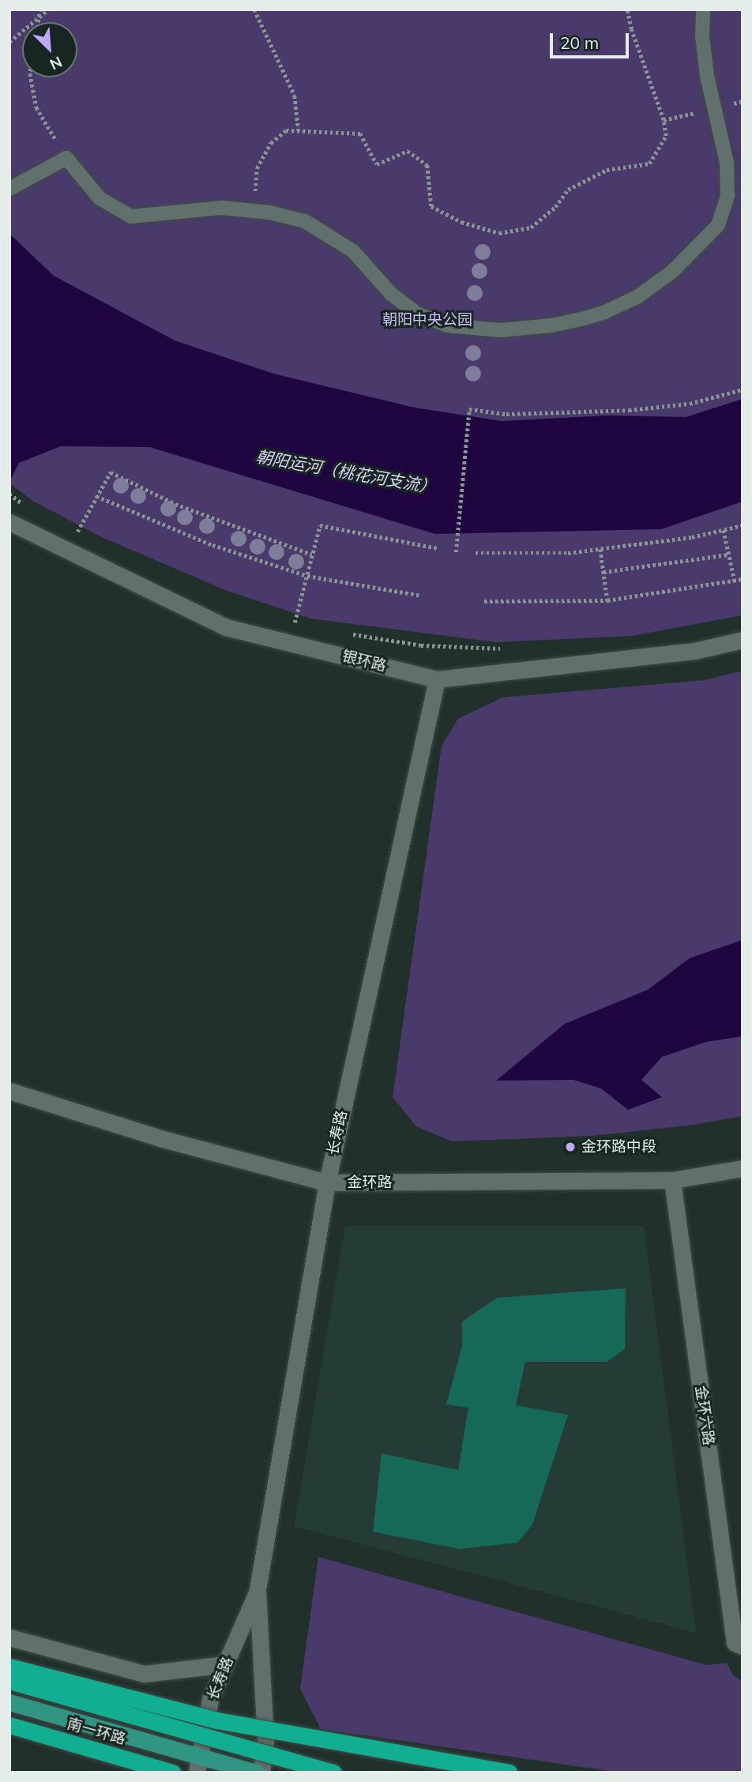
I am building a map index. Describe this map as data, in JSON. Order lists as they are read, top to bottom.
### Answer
{
  "streets": {
    "highway": ["南一环路"],
    "street": [
      "银环路",
      "长寿路",
      "金环路",
      "金环六路"
    ]
  },
  "crossings": [
    ["银环路", "长寿路"],
    ["长寿路", "金环路"],
    ["金环路", "金环六路"]
  ],
  "water": ["朝阳运河（桃花河支流）"],
  "parks": ["朝阳中央公园"],
  "places": ["金环路中段"],
  "scale_bar": "20 m",
  "north": "bottom right"
}
